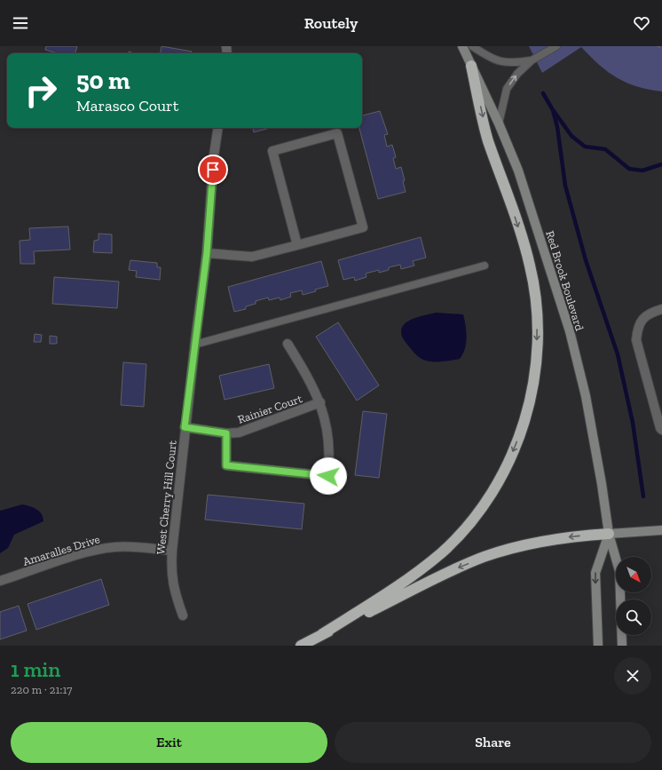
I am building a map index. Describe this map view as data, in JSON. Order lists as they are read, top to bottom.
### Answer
{
  "streets": {
    "main road": ["Red Brook Boulevard"],
    "street": ["Rainier Court", "West Cherry Hill Court", "Amaralles Drive"]
  },
  "crossings": [
    ["Rainier Court", "West Cherry Hill Court"],
    ["West Cherry Hill Court", "Amaralles Drive"]
  ],
  "north": "bottom right",
  "page": {
    "header": "Routely",
    "turn": ["50 m", "Marasco Court"],
    "heading": ["1 min", "220 m · 21:17"],
    "buttons": ["Exit", "Share"]
  }
}
